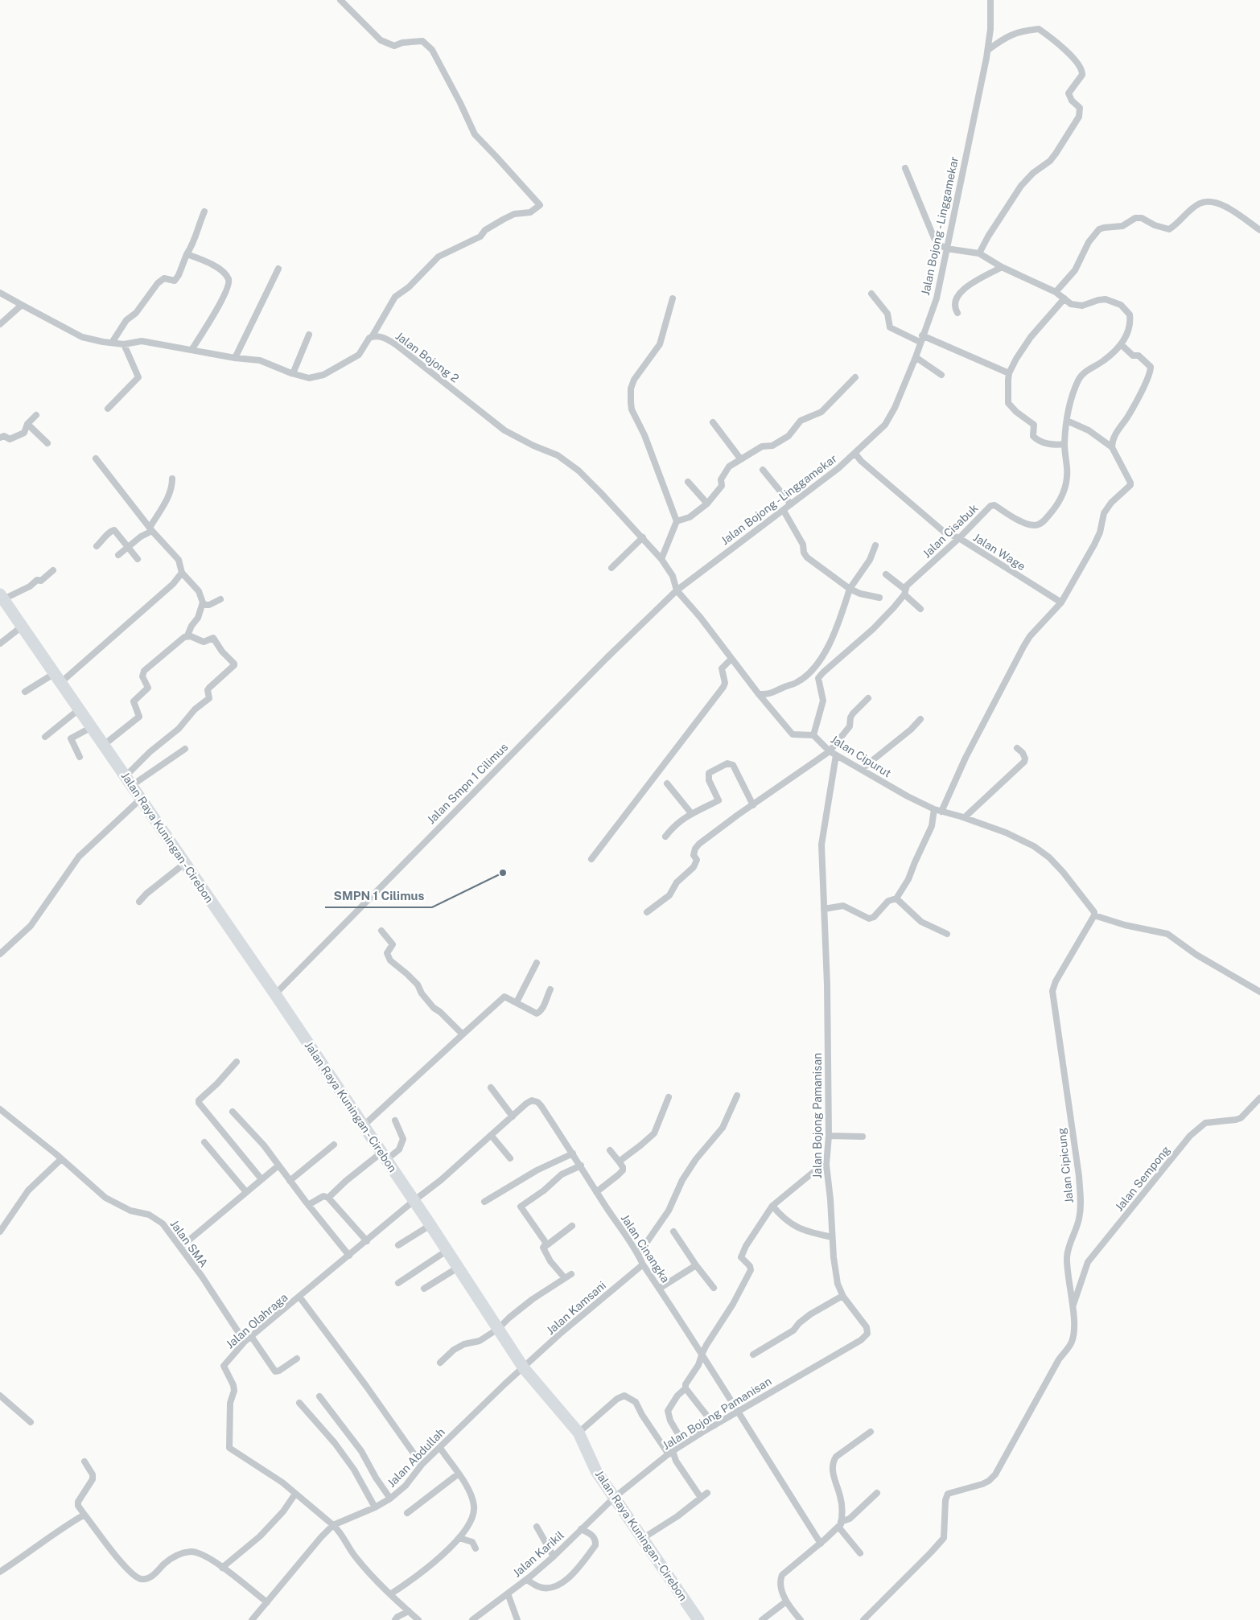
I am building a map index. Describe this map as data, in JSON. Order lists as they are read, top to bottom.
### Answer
{
  "streets": {
    "highway": ["Jalan Raya Kuningan - Cirebon"],
    "street": [
      "Jalan Bojong - Linggamekar",
      "Jalan Bojong 2",
      "Jalan Cisabuk",
      "Jalan Wage",
      "Jalan Cipurut",
      "Jalan Smpn 1 Cilimus",
      "Jalan Bojong Pamanisan",
      "Jalan Cipicung",
      "Jalan Sempong",
      "Jalan SMA",
      "Jalan Cinangka",
      "Jalan Kamsani",
      "Jalan Olahraga",
      "Jalan Abdullah",
      "Jalan Karikil"
    ]
  },
  "crossings": [
    ["Jalan Bojong - Linggamekar", "Jalan Bojong 2"],
    ["Jalan Bojong - Linggamekar", "Jalan Wage"],
    ["Jalan Bojong - Linggamekar", "Jalan Smpn 1 Cilimus"],
    ["Jalan Bojong 2", "Jalan Smpn 1 Cilimus"],
    ["Jalan Cisabuk", "Jalan Wage"],
    ["Jalan Cisabuk", "Jalan Cipurut"],
    ["Jalan Cipurut", "Jalan Bojong Pamanisan"],
    ["Jalan Cipurut", "Jalan Cipicung"],
    ["Jalan Smpn 1 Cilimus", "Jalan Raya Kuningan - Cirebon"],
    ["Jalan Raya Kuningan - Cirebon", "Jalan Bojong Pamanisan"],
    ["Jalan Raya Kuningan - Cirebon", "Jalan Cinangka"],
    ["Jalan Raya Kuningan - Cirebon", "Jalan Kamsani"],
    ["Jalan Raya Kuningan - Cirebon", "Jalan Olahraga"],
    ["Jalan Raya Kuningan - Cirebon", "Jalan Abdullah"],
    ["Jalan Raya Kuningan - Cirebon", "Jalan Karikil"],
    ["Jalan Bojong Pamanisan", "Jalan Cinangka"],
    ["Jalan Bojong Pamanisan", "Jalan Karikil"],
    ["Jalan Cipicung", "Jalan Sempong"],
    ["Jalan SMA", "Jalan Olahraga"],
    ["Jalan Cinangka", "Jalan Kamsani"],
    ["Jalan Cinangka", "Jalan Olahraga"],
    ["Jalan Kamsani", "Jalan Abdullah"],
    ["Jalan Olahraga", "Jalan Abdullah"]
  ],
  "places": ["SMPN 1 Cilimus"]
}
